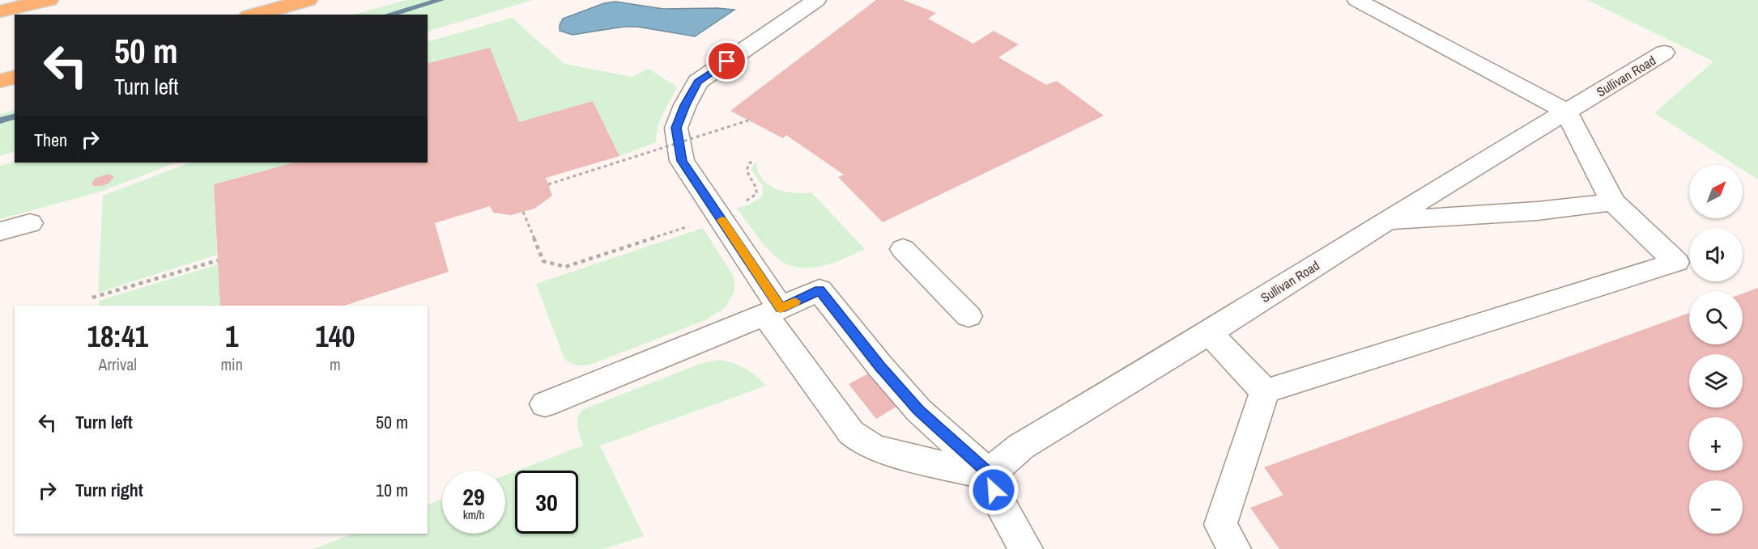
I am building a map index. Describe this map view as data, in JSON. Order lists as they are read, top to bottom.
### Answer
{
  "streets": {
    "street": ["Sullivan Road"]
  },
  "north": "top right",
  "page": {
    "turn": ["50 m", "Turn left"],
    "then": "Then",
    "map_buttons": ["+", "−"],
    "eta": [
      "18:41",
      "Arrival",
      "1",
      "min",
      "140",
      "m"
    ],
    "list": [
      {
        "name": "Turn left",
        "value": "50 m"
      },
      {
        "name": "Turn right",
        "value": "10 m"
      }
    ],
    "speed": "29 km/h",
    "limit": "30"
  }
}
